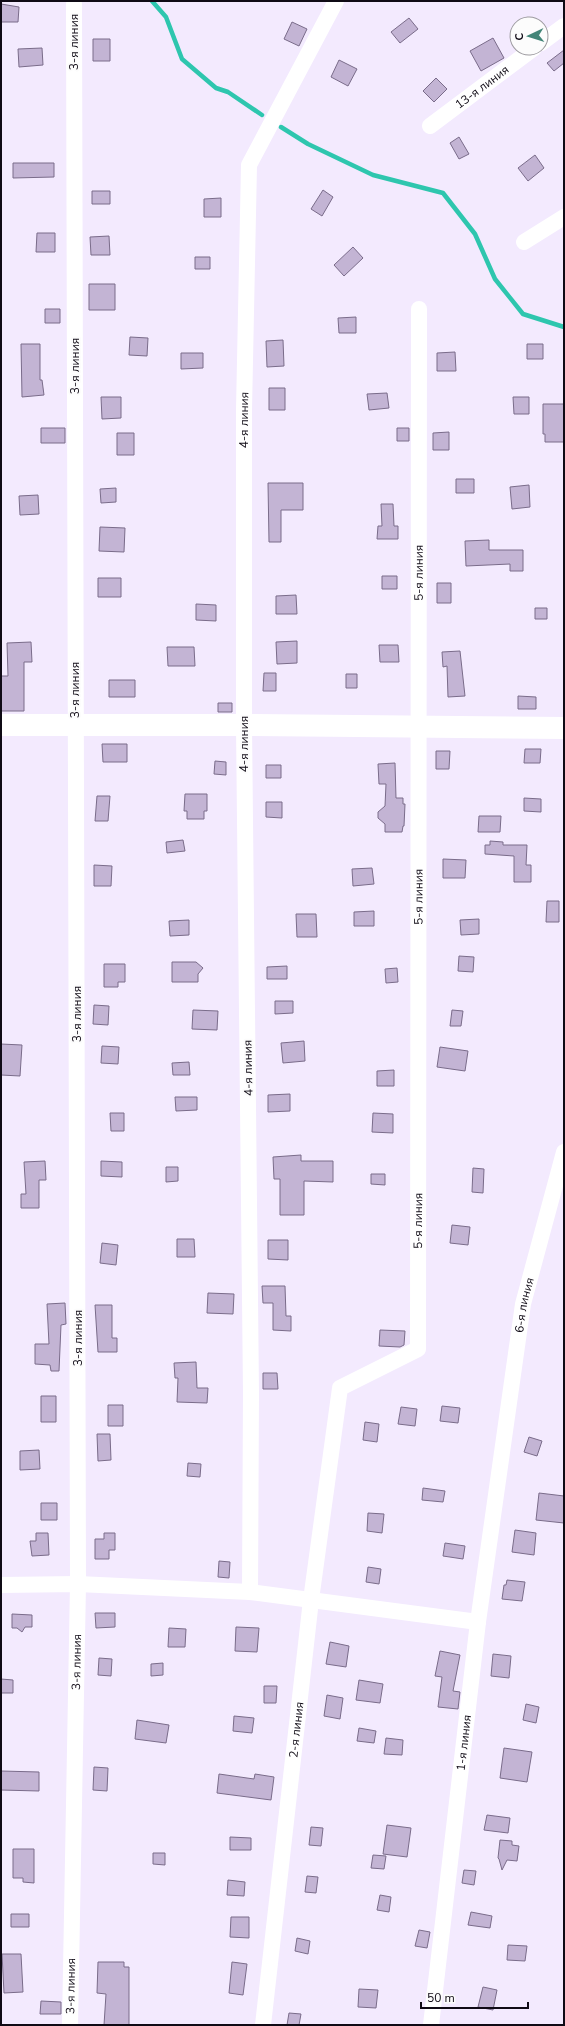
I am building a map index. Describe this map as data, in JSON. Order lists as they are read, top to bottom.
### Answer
{
  "streets": {
    "street": [
      "3-я линия",
      "13-я линия",
      "4-я линия",
      "5-я линия",
      "6-я линия",
      "2-я линия",
      "1-я линия"
    ]
  },
  "crossings": [
    ["5-я линия", "2-я линия"],
    ["6-я линия", "1-я линия"]
  ],
  "scale_bar": "50 m",
  "north": "left"
}
